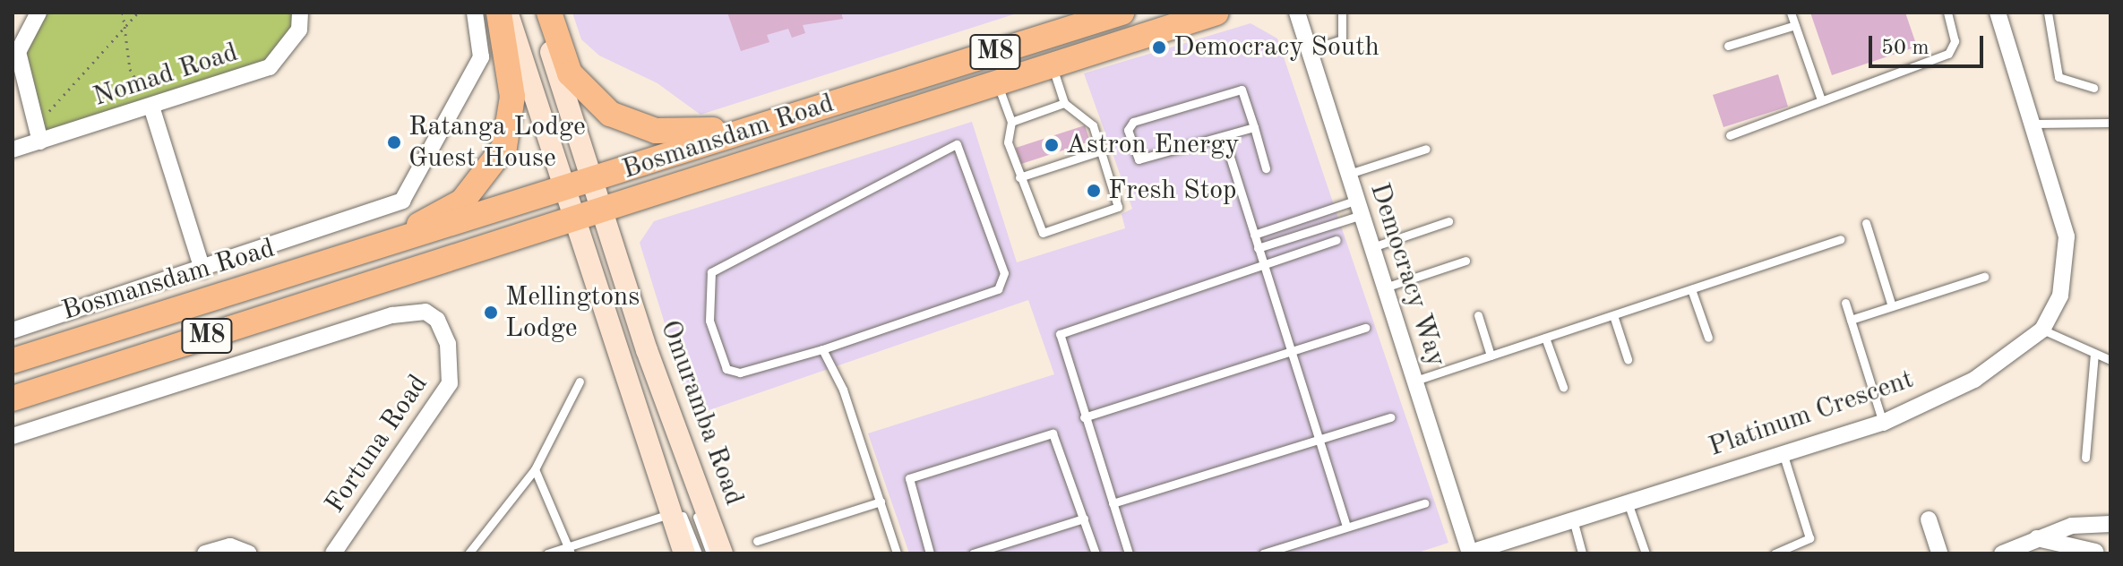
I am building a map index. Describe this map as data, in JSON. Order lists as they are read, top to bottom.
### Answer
{
  "streets": {
    "main road": ["M8", "Bosmansdam Road", "Omuramba Road"],
    "street": [
      "Nomad Road",
      "Democracy Way",
      "Platinum Crescent",
      "Fortuna Road"
    ]
  },
  "crossings": [
    ["Bosmansdam Road", "Omuramba Road"],
    ["Democracy Way", "Platinum Crescent"]
  ],
  "places": [
    "Democracy South",
    "Ratanga Lodge Guest House",
    "Astron Energy",
    "Fresh Stop",
    "Mellingtons Lodge"
  ],
  "scale_bar": "50 m"
}
